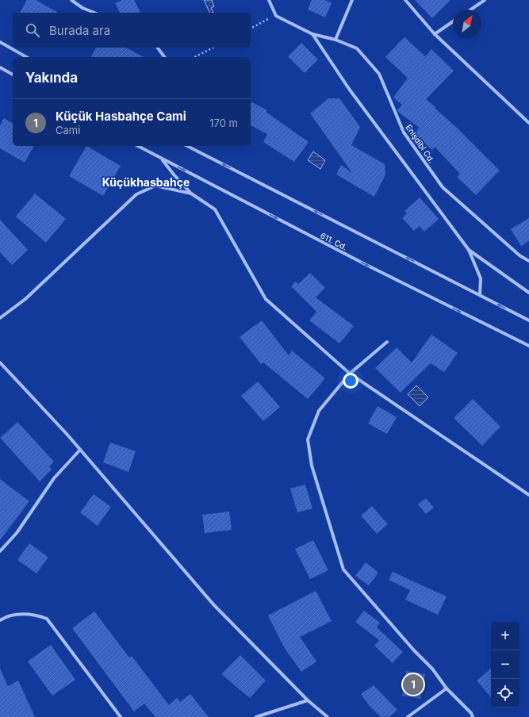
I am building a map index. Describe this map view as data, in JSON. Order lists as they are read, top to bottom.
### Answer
{
  "streets": {
    "street": ["Enişdibi Cd.", "611. Cd."]
  },
  "districts": ["Küçükhasbahçe"],
  "north": "top right",
  "page": {
    "search": "Burada ara",
    "heading": "Yakında",
    "list": [
      {
        "mark": "1",
        "name": "Küçük Hasbahçe Cami",
        "note": "Cami",
        "value": "170 m"
      }
    ],
    "map_buttons": ["+", "−"],
    "pins": "1"
  }
}
